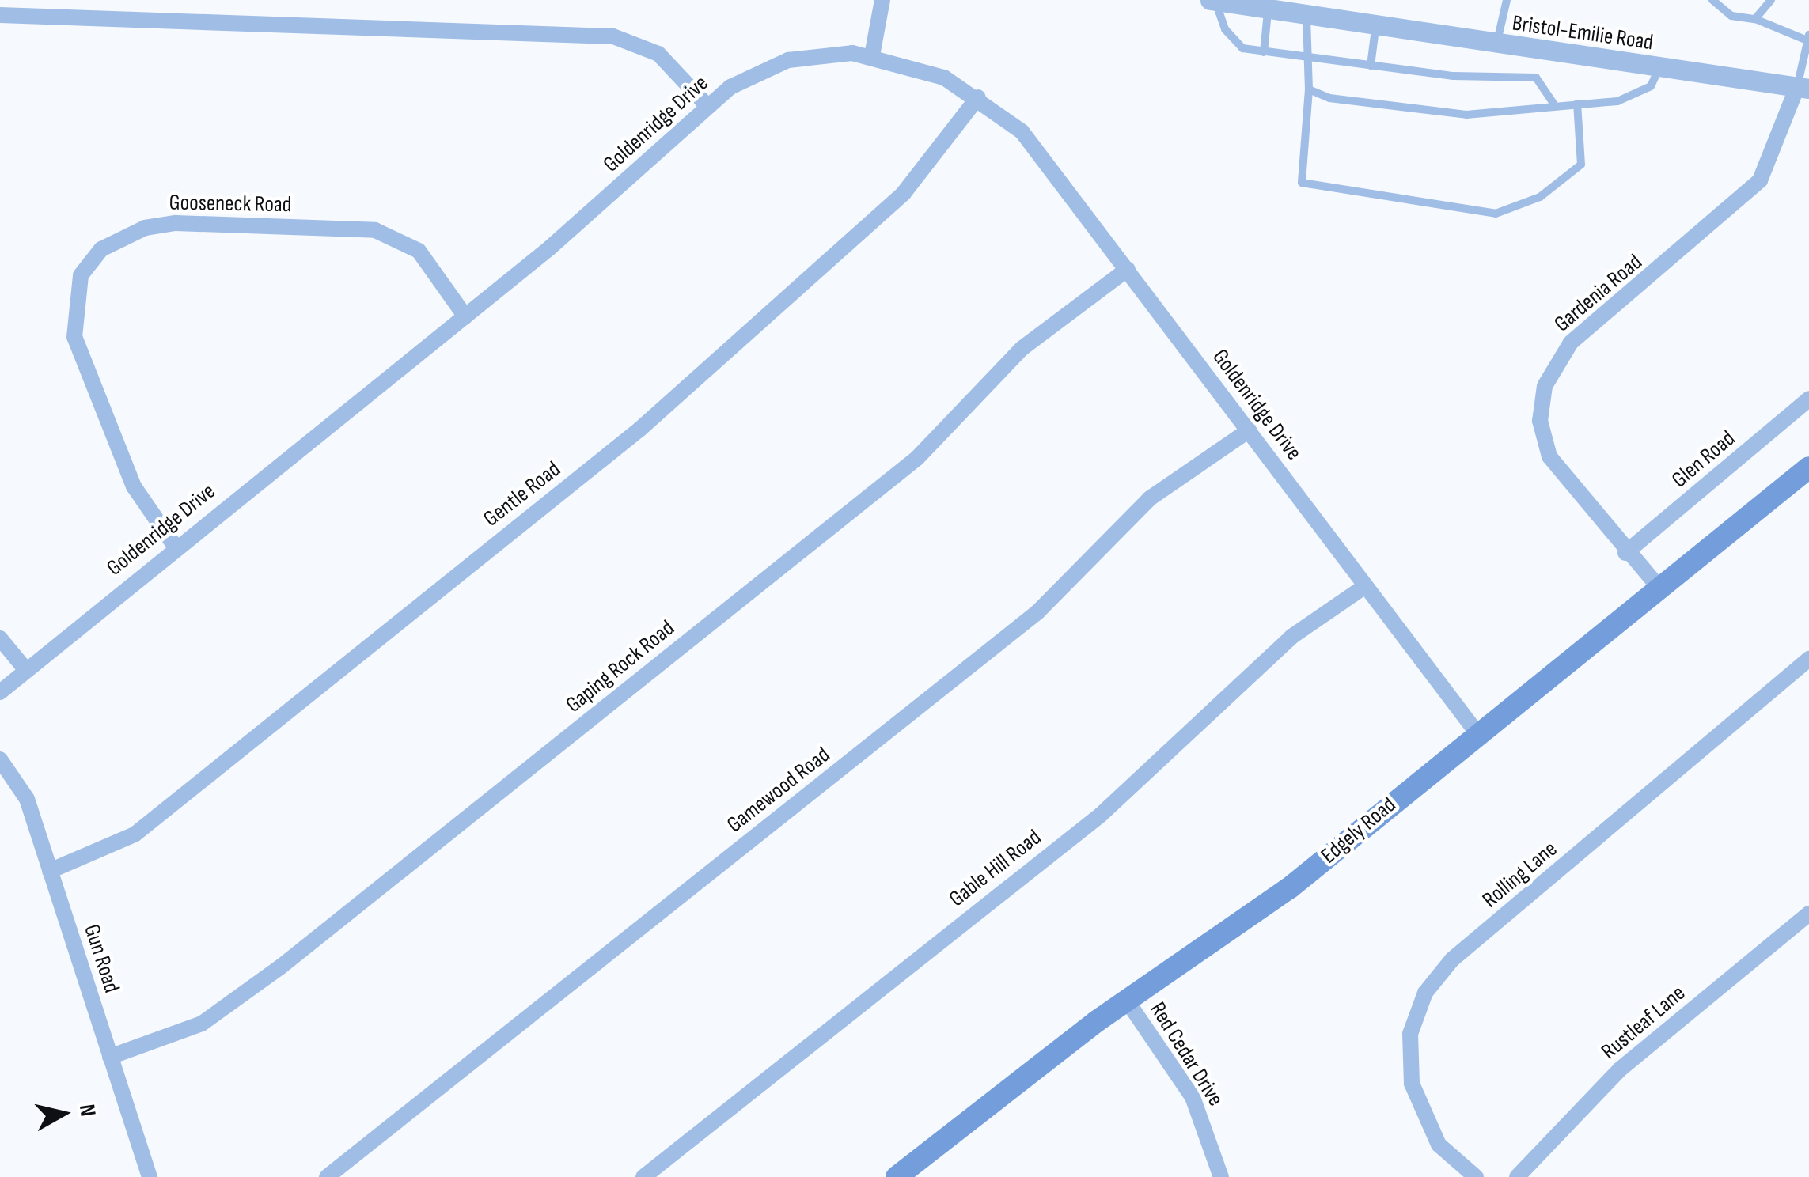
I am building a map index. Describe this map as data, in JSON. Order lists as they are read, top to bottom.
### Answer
{
  "streets": {
    "main road": ["Edgely Road"],
    "street": [
      "Bristol-Emilie Road",
      "Goldenridge Drive",
      "Gooseneck Road",
      "Gardenia Road",
      "Glen Road",
      "Gentle Road",
      "Gaping Rock Road",
      "Gamewood Road",
      "Gable Hill Road",
      "Rolling Lane",
      "Gun Road",
      "Rustleaf Lane",
      "Red Cedar Drive"
    ]
  },
  "crossings": [
    ["Bristol-Emilie Road", "Gardenia Road"],
    ["Goldenridge Drive", "Gooseneck Road"],
    ["Goldenridge Drive", "Gentle Road"],
    ["Goldenridge Drive", "Gaping Rock Road"],
    ["Goldenridge Drive", "Gamewood Road"],
    ["Goldenridge Drive", "Edgely Road"],
    ["Goldenridge Drive", "Gable Hill Road"],
    ["Gardenia Road", "Glen Road"],
    ["Gardenia Road", "Edgely Road"],
    ["Gentle Road", "Gun Road"],
    ["Gaping Rock Road", "Gun Road"],
    ["Edgely Road", "Red Cedar Drive"]
  ],
  "north": "right"
}
